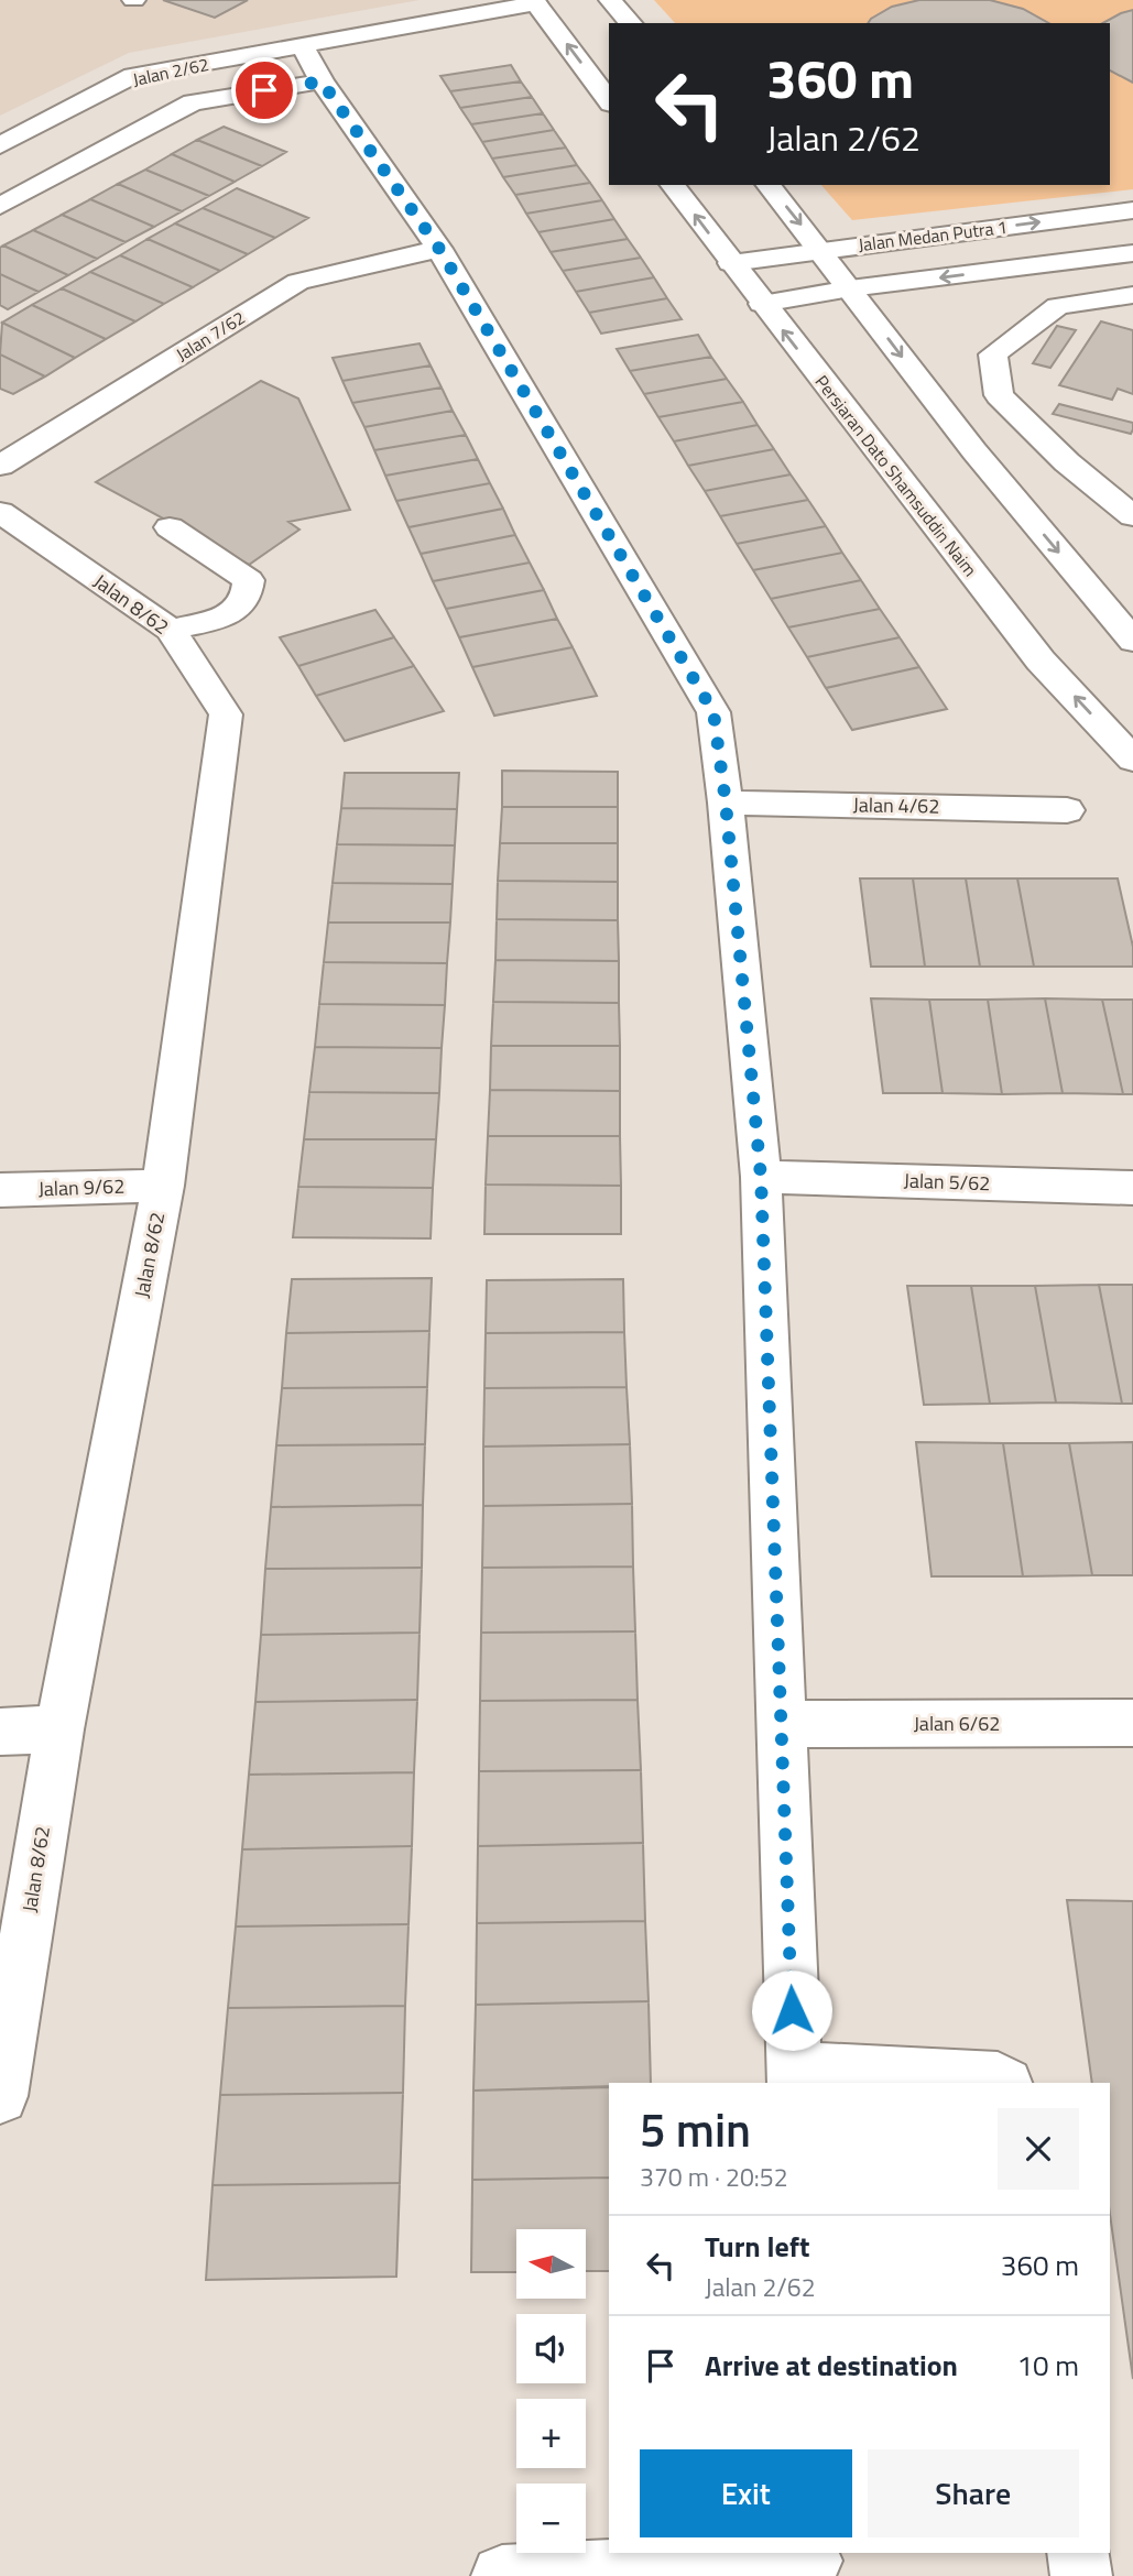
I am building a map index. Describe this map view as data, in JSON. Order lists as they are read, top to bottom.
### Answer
{
  "streets": {
    "street": [
      "Jalan 2/62",
      "Jalan Medan Putra 1",
      "Jalan 7/62",
      "Persiaran Dato Shamsuddin Naim",
      "Jalan 8/62",
      "Jalan 4/62",
      "Jalan 5/62",
      "Jalan 9/62",
      "Jalan 6/62"
    ]
  },
  "crossings": [
    ["Jalan Medan Putra 1", "Persiaran Dato Shamsuddin Naim"],
    ["Jalan 8/62", "Jalan 9/62"]
  ],
  "north": "left",
  "page": {
    "turn": ["360 m", "Jalan 2/62"],
    "heading": ["5 min", "370 m · 20:52"],
    "list": [
      {
        "name": "Turn left",
        "note": "Jalan 2/62",
        "value": "360 m"
      },
      {
        "name": "Arrive at destination",
        "value": "10 m"
      }
    ],
    "map_buttons": ["+", "−"],
    "buttons": ["Exit", "Share"]
  }
}
